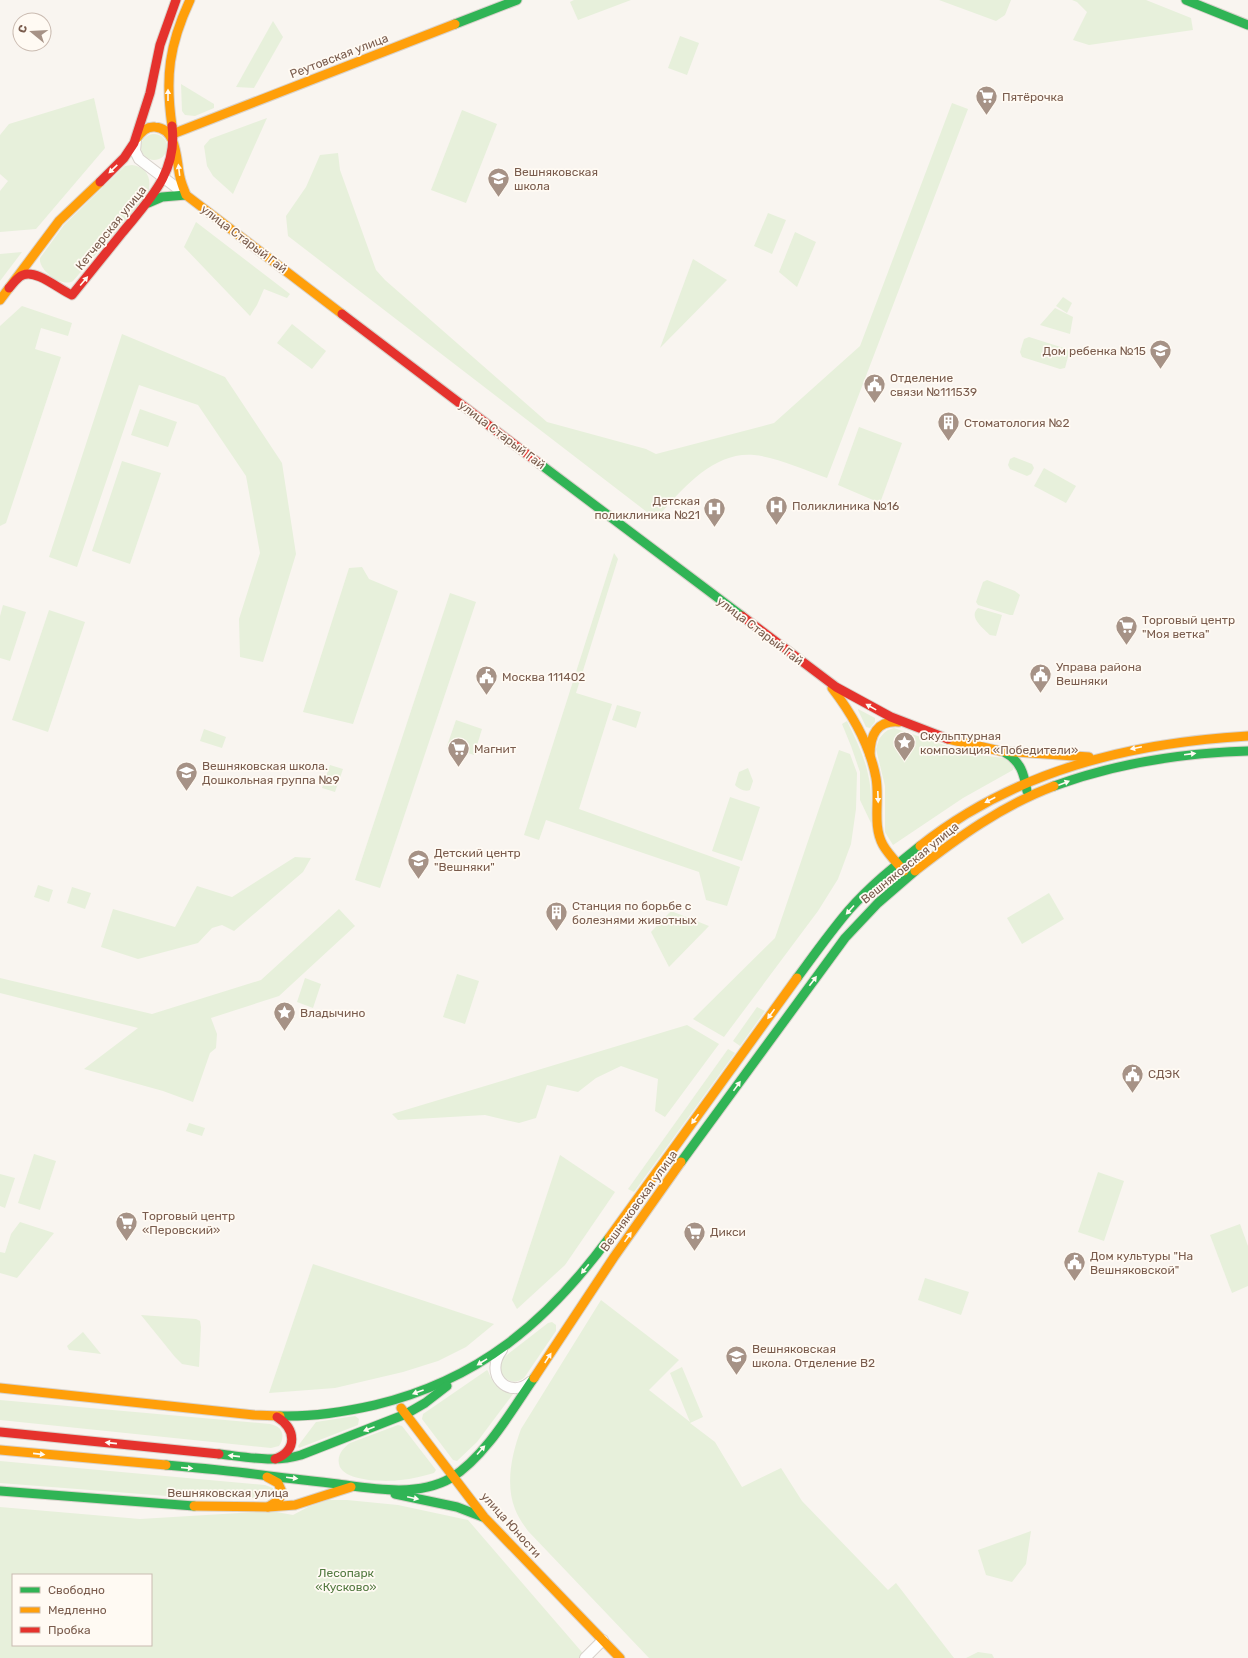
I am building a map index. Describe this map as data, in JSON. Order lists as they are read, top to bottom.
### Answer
{
  "streets": {
    "main road": [
      "Реутовская улица",
      "Кетчерская улица",
      "улица Старый Гай",
      "Вешняковская улица",
      "улица Юности"
    ]
  },
  "crossings": [
    ["Реутовская улица", "Кетчерская улица"],
    ["Реутовская улица", "улица Старый Гай"],
    ["Кетчерская улица", "улица Старый Гай"],
    ["улица Старый Гай", "Вешняковская улица"],
    ["Вешняковская улица", "улица Юности"]
  ],
  "parks": ["Лесопарк «Кусково»"],
  "places": {
    "supermarket": [
      "Пятёрочка",
      "Торговый центр \"Моя ветка\"",
      "Магнит",
      "Торговый центр «Перовский»",
      "Дикси"
    ],
    "school or university": [
      "Вешняковская школа",
      "Дом ребенка №15",
      "Вешняковская школа. Дошкольная группа №9",
      "Детский центр \"Вешняки\"",
      "Вешняковская школа. Отделение В2"
    ],
    "public building": [
      "Отделение связи №111539",
      "Управа района Вешняки",
      "Москва 111402",
      "СДЭК",
      "Дом культуры \"На Вешняковской\""
    ],
    "building": ["Стоматология №2", "Станция по борьбе с болезнями животных"],
    "hospital": ["Поликлиника №16", "Детская поликлиника №21"],
    "place": ["Скульптурная композиция «Победители»", "Владычино"]
  },
  "legend": ["Свободно", "Медленно", "Пробка"],
  "north": "left"
}
